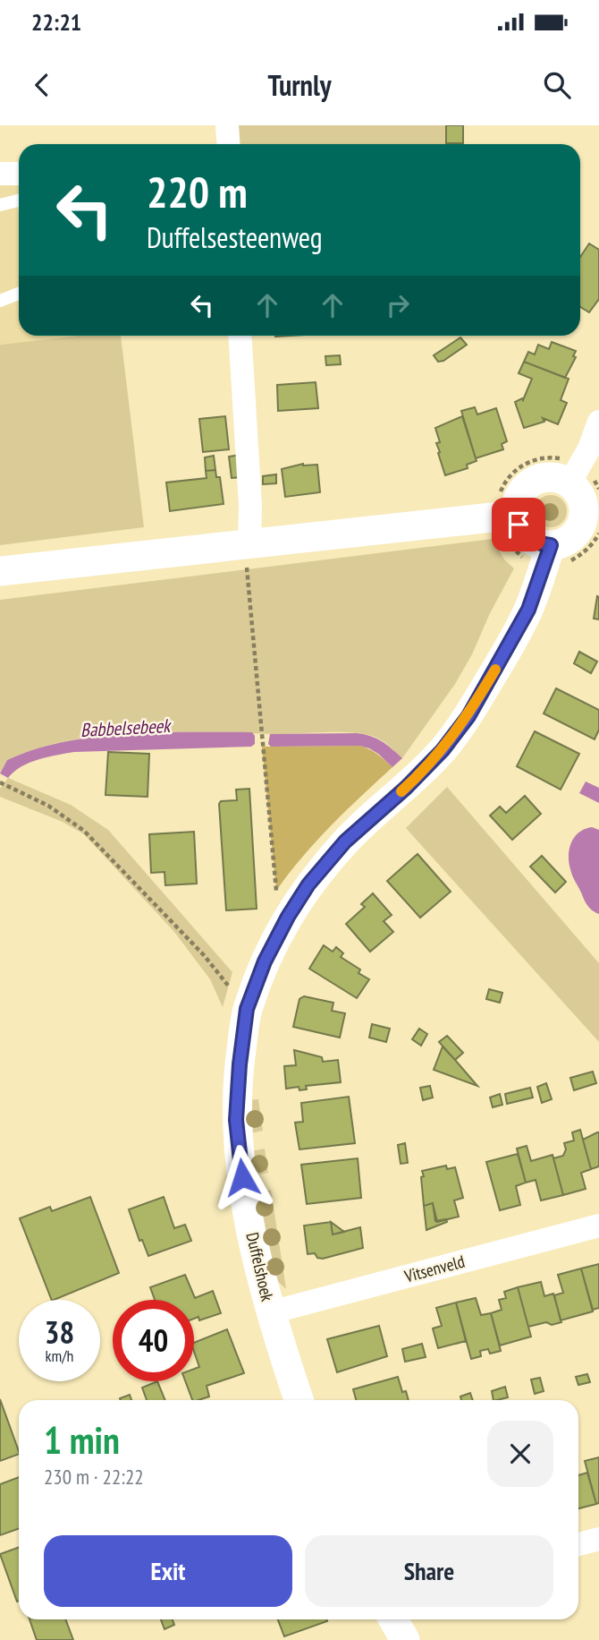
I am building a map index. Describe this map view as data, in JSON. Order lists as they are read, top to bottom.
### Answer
{
  "streets": {
    "street": ["Duffelshoek", "Vitsenveld"]
  },
  "crossings": [
    ["Duffelshoek", "Vitsenveld"]
  ],
  "water": ["Babbelsebeek"],
  "page": {
    "status": "22:21",
    "header": "Turnly",
    "turn": ["220 m", "Duffelsesteenweg"],
    "speed": "38 km/h",
    "limit": "40",
    "heading": ["1 min", "230 m · 22:22"],
    "buttons": ["Exit", "Share"]
  }
}
